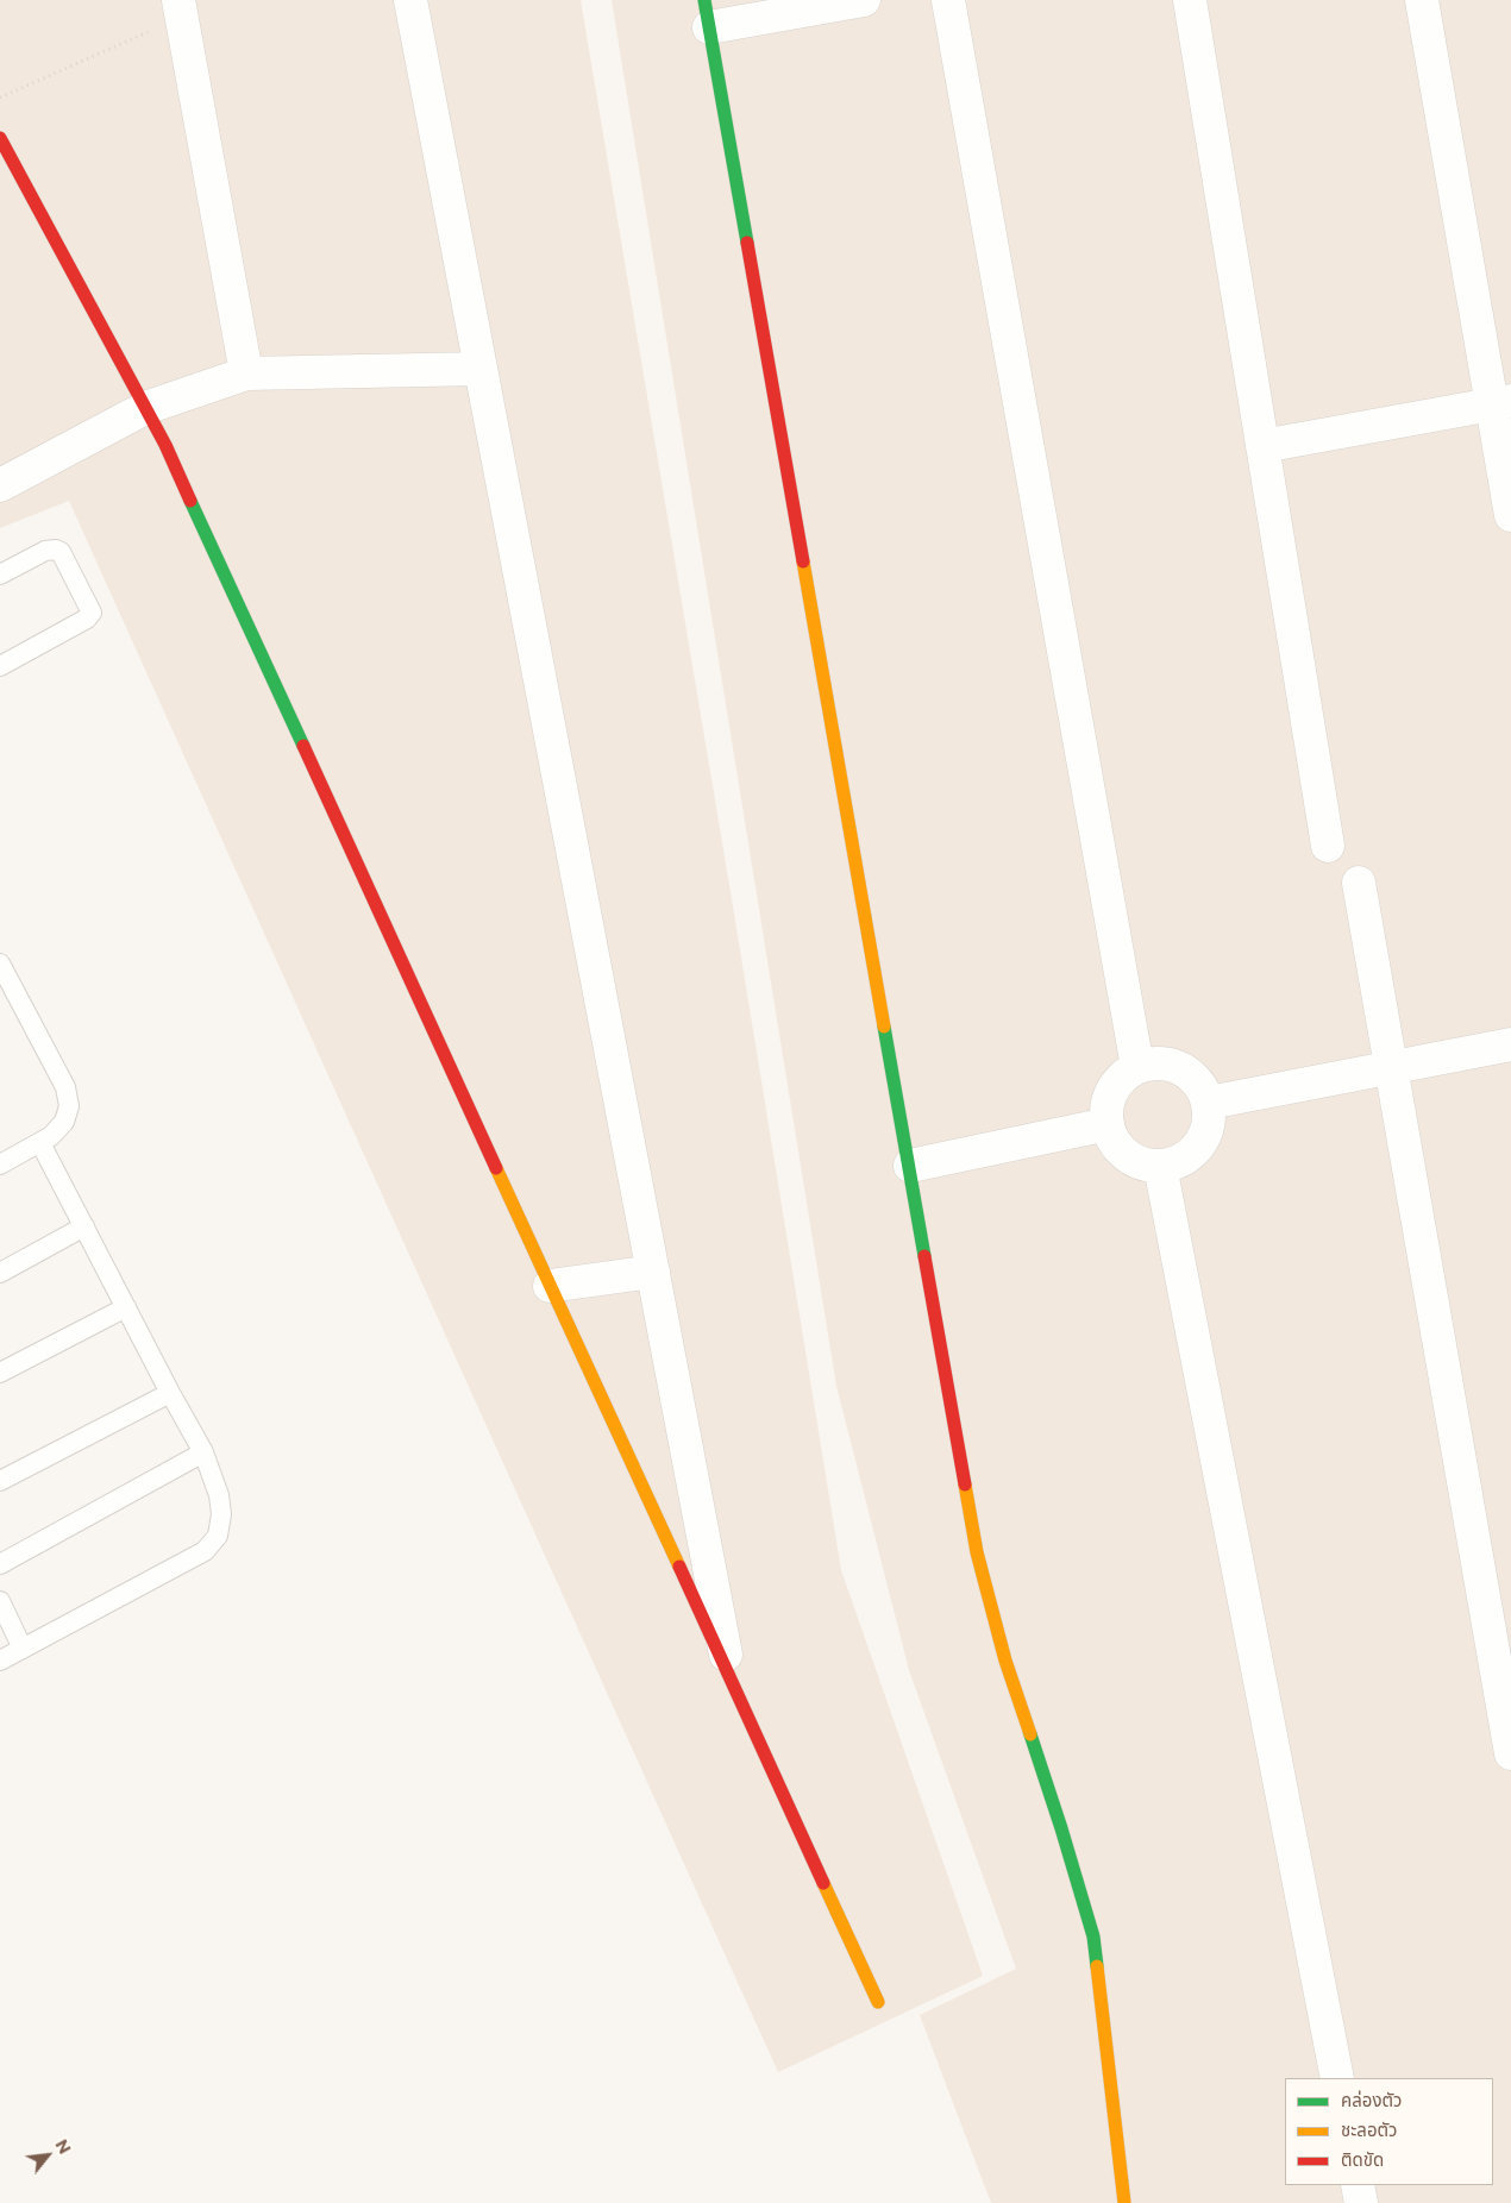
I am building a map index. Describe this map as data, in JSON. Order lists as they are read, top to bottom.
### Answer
{
  "legend": ["คล่องตัว", "ชะลอตัว", "ติดขัด"],
  "north": "top right"
}
